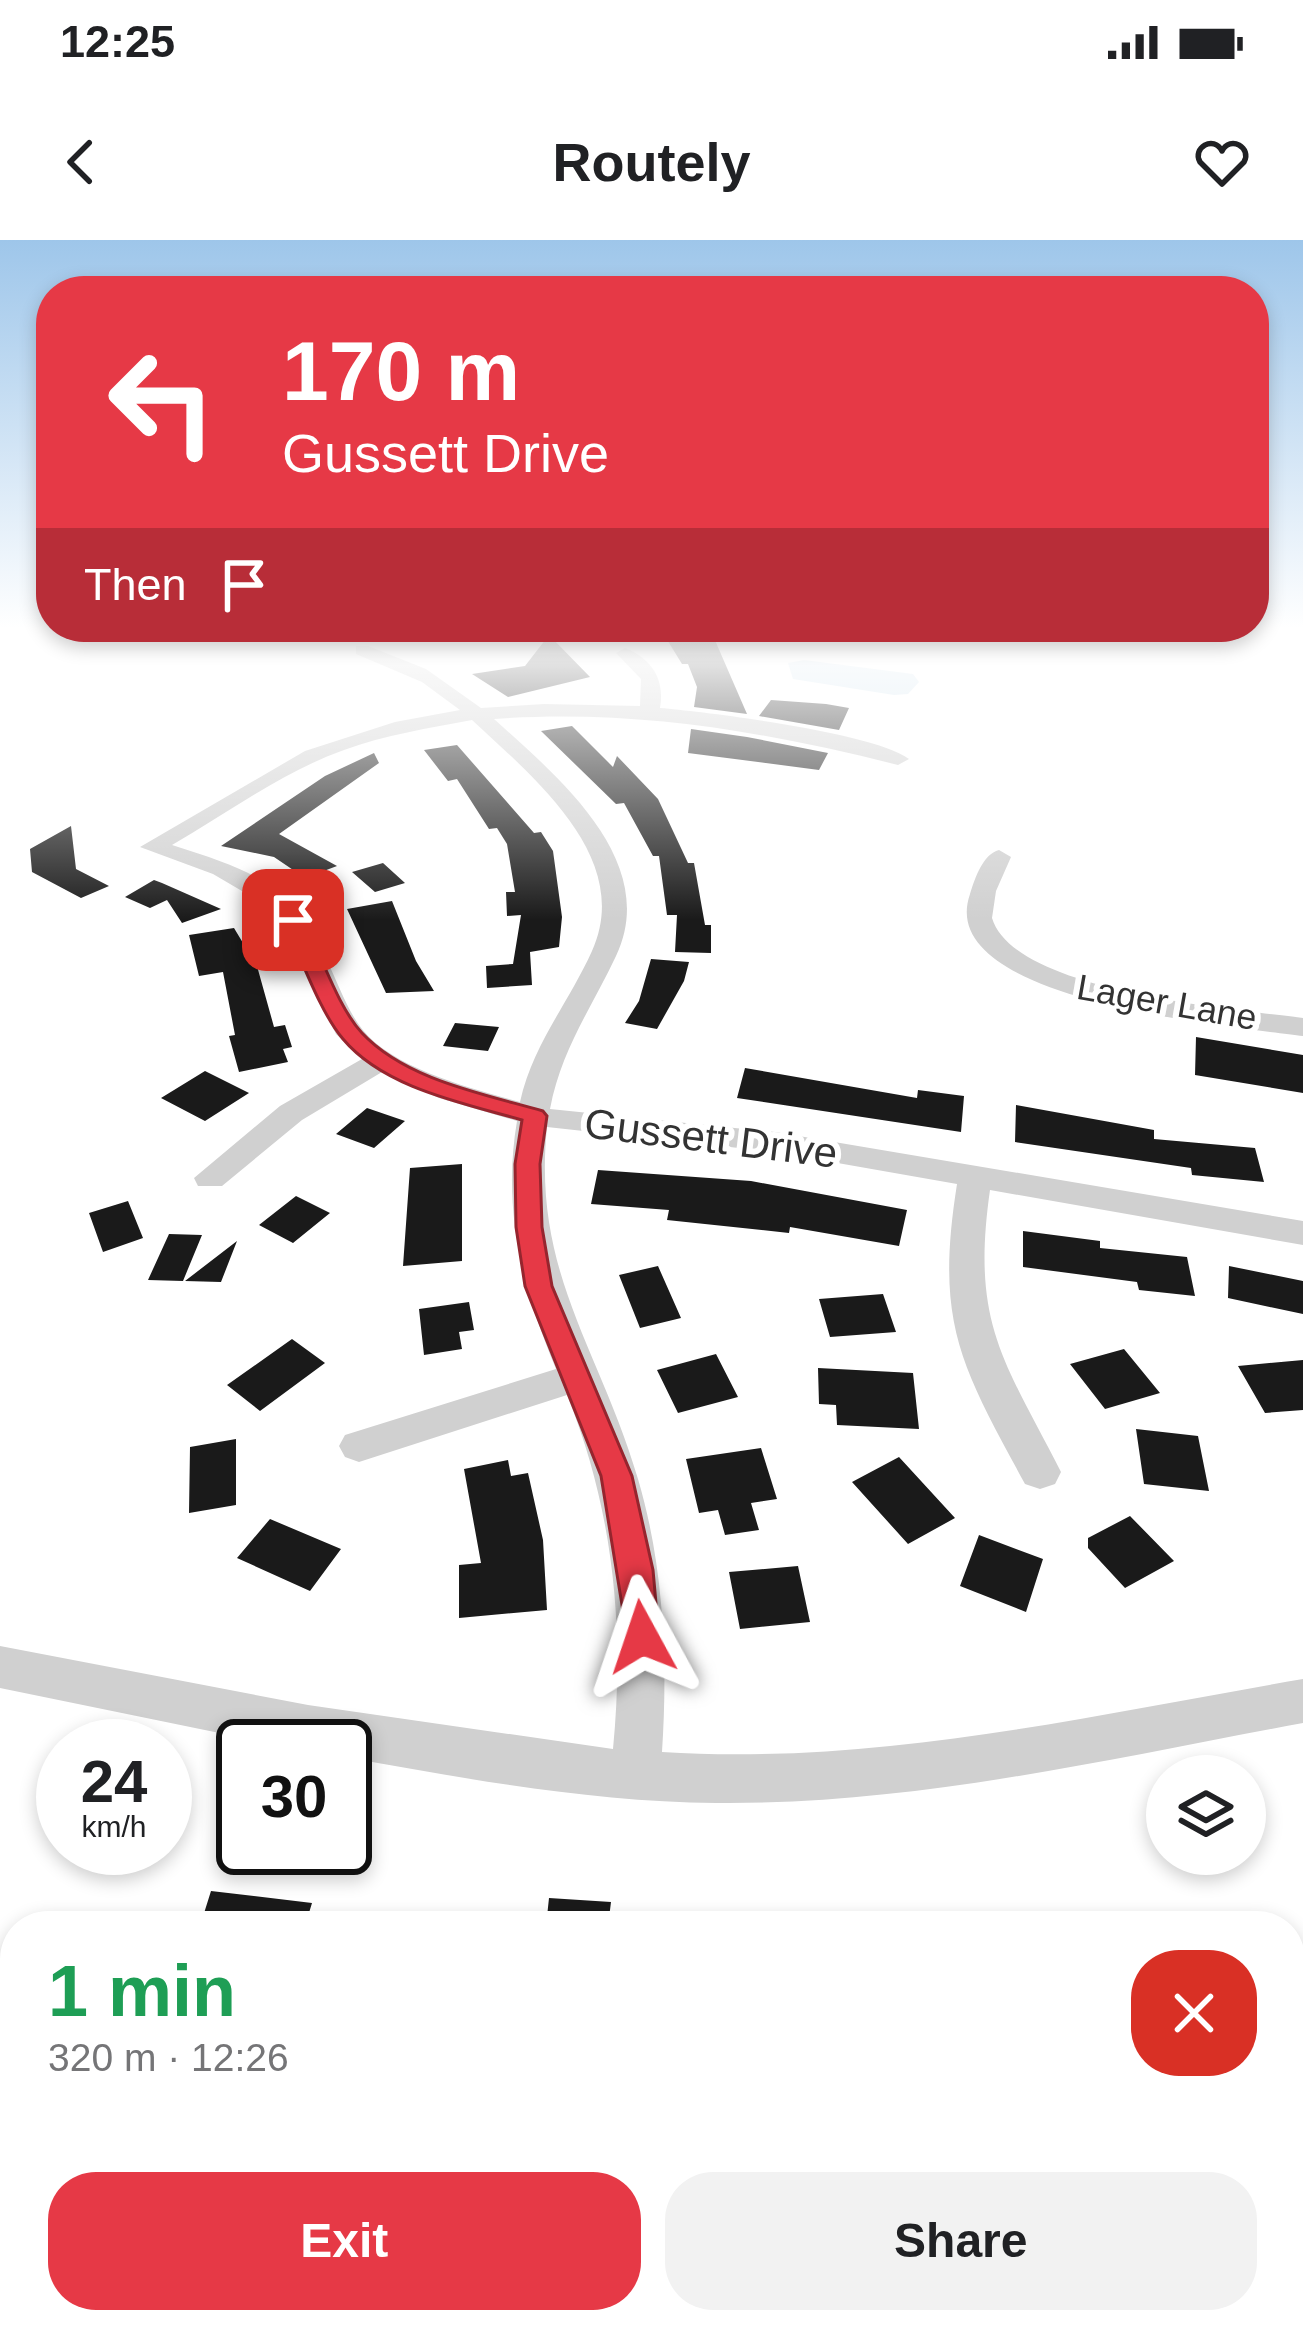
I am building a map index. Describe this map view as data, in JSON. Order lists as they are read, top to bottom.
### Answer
{
  "streets": {
    "street": ["Lager Lane", "Gussett Drive"]
  },
  "page": {
    "status": "12:25",
    "header": "Routely",
    "turn": ["170 m", "Gussett Drive"],
    "then": "Then",
    "speed": "24 km/h",
    "limit": "30",
    "heading": ["1 min", "320 m · 12:26"],
    "buttons": ["Exit", "Share"]
  }
}
